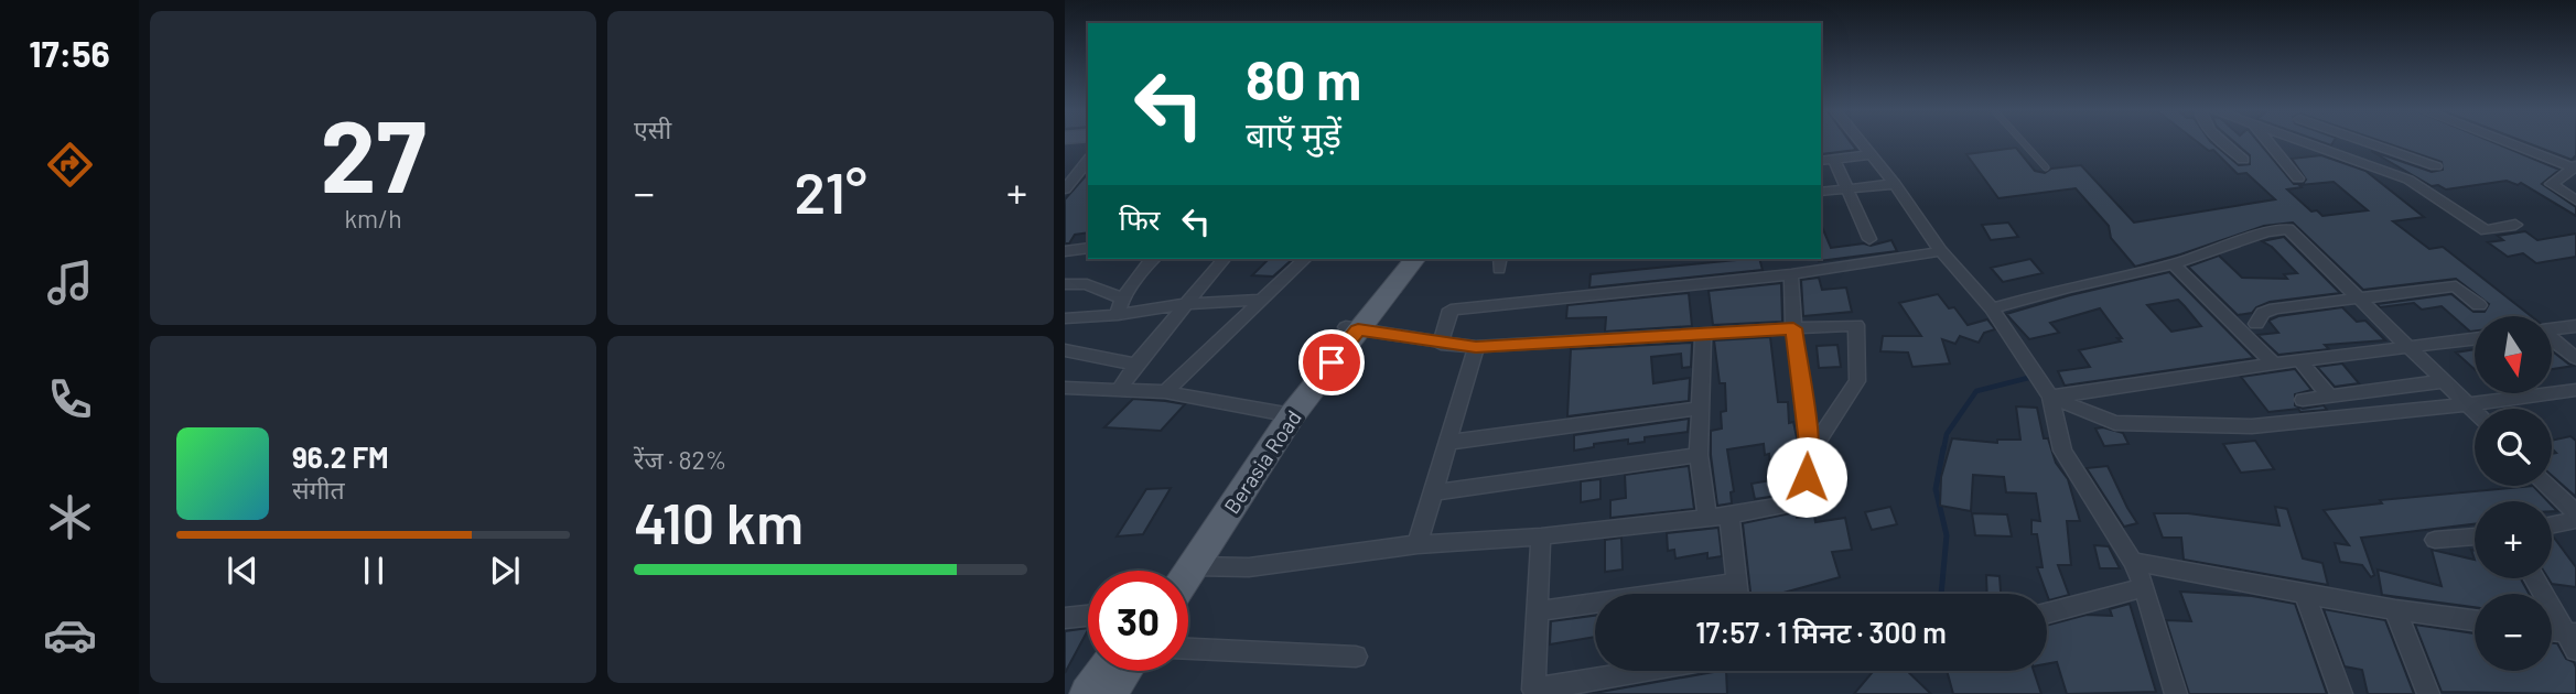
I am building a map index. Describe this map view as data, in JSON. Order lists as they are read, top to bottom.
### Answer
{
  "streets": {
    "main road": ["Berasia Road"]
  },
  "north": "bottom",
  "page": {
    "tabs": "17:56",
    "tile": [
      ["27", "km/h"],
      "एसी",
      ["रेंज · 82%", "410 km"]
    ],
    "turn": ["80 m", "बाएँ मुड़ें"],
    "heat": ["−", "21°", "+"],
    "then": "फिर",
    "map_buttons": ["+", "−"],
    "song": ["96.2 FM", "संगीत"],
    "limit": "30",
    "trip": "17:57 · 1 मिनट · 300 m"
  }
}
